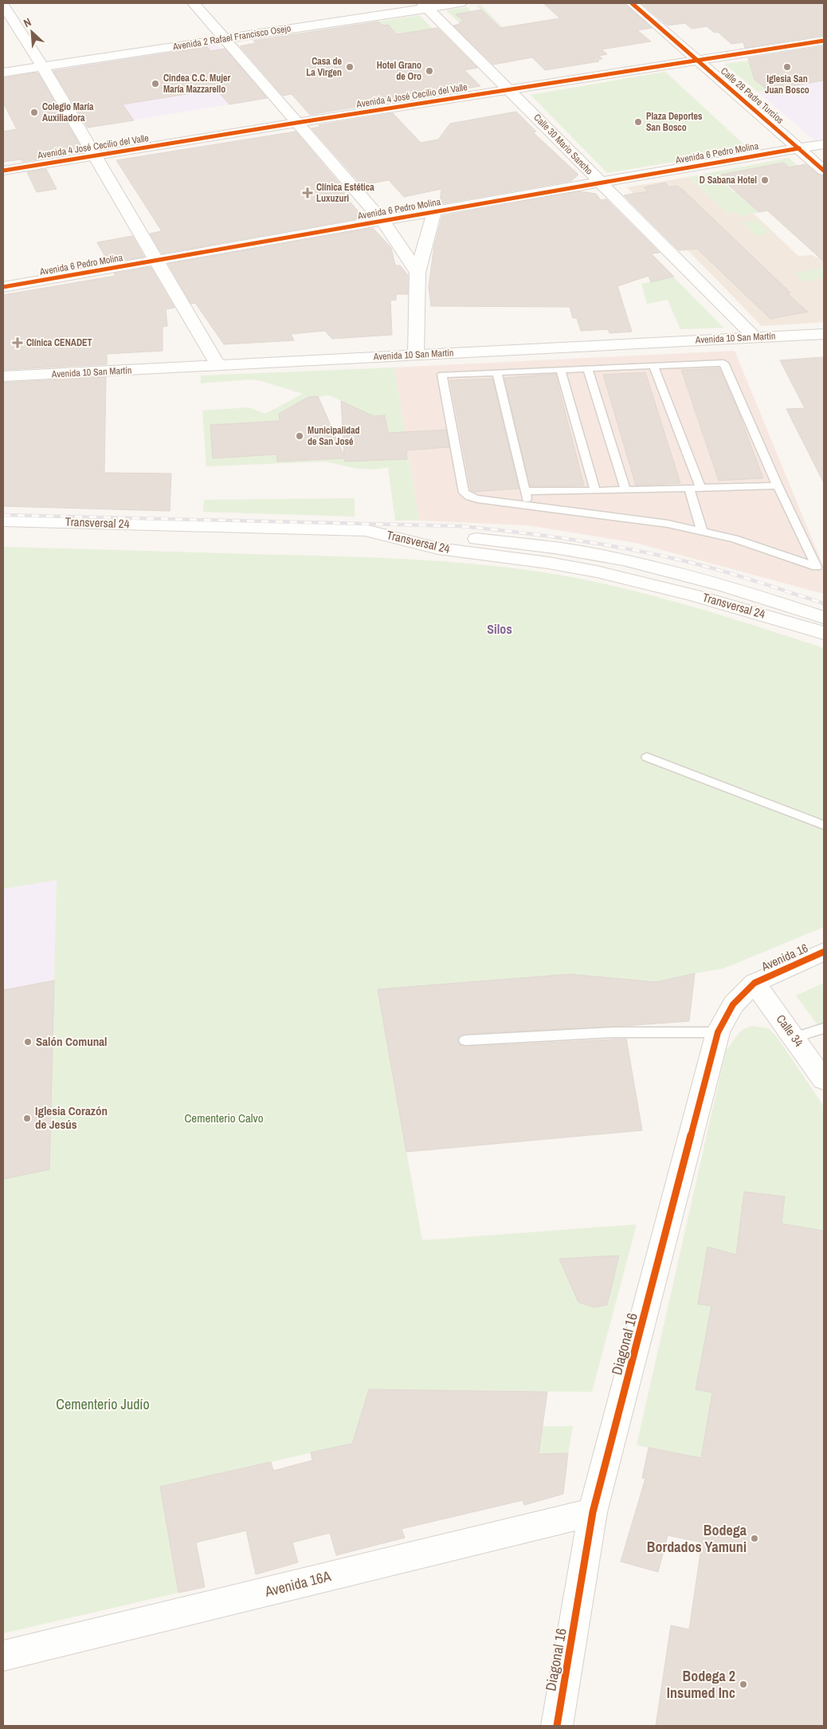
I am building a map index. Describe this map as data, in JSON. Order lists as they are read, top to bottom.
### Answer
{
  "streets": {
    "street": [
      "Avenida 2 Rafael Francisco Osejo",
      "Avenida 4 José Cecilio del Valle",
      "Calle 28 Padre Turcios",
      "Calle 30 Mario Sancho",
      "Avenida 6 Pedro Molina",
      "Avenida 10 San Martín",
      "Transversal 24",
      "Avenida 16",
      "Calle 34",
      "Diagonal 16",
      "Avenida 16A"
    ]
  },
  "crossings": [
    ["Avenida 2 Rafael Francisco Osejo", "Calle 30 Mario Sancho"],
    ["Avenida 4 José Cecilio del Valle", "Calle 28 Padre Turcios"],
    ["Avenida 4 José Cecilio del Valle", "Calle 30 Mario Sancho"],
    ["Calle 28 Padre Turcios", "Avenida 6 Pedro Molina"],
    ["Calle 30 Mario Sancho", "Avenida 6 Pedro Molina"],
    ["Calle 30 Mario Sancho", "Avenida 10 San Martín"],
    ["Avenida 16", "Calle 34"],
    ["Avenida 16", "Diagonal 16"],
    ["Calle 34", "Diagonal 16"],
    ["Diagonal 16", "Avenida 16A"]
  ],
  "districts": ["Silos"],
  "parks": ["Cementerio Calvo", "Cementerio Judío"],
  "places": {
    "other": [
      "Casa de La Virgen",
      "Iglesia San Juan Bosco",
      "Hotel Grano de Oro",
      "Cindea C.C. Mujer María Mazzarello",
      "Colegio María Auxiliadora",
      "Plaza Deportes San Bosco",
      "D Sabana Hotel",
      "Municipalidad de San José",
      "Salón Comunal",
      "Iglesia Corazón de Jesús",
      "Bodega Bordados Yamuni",
      "Bodega 2 Insumed Inc"
    ],
    "health": ["Clínica Estética Luxuzuri", "Clínica CENADET"]
  },
  "north": "top left"
}
